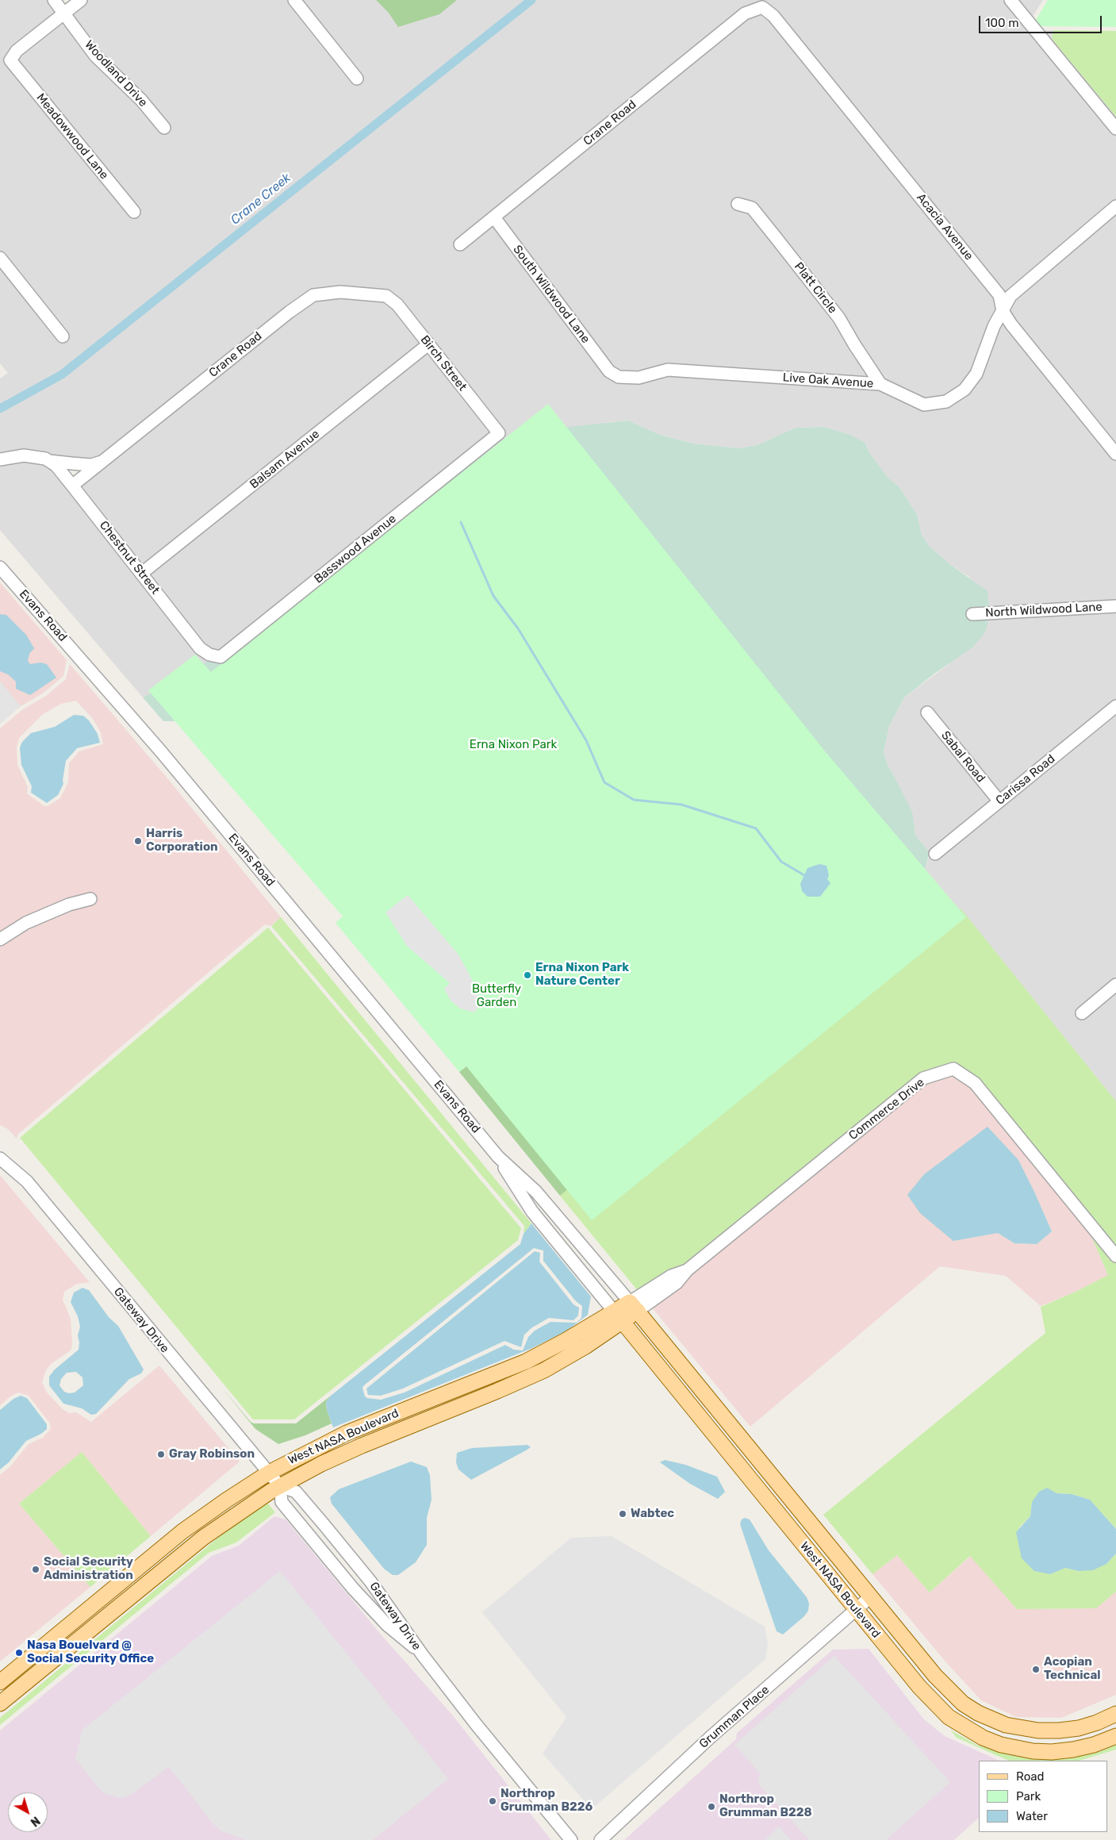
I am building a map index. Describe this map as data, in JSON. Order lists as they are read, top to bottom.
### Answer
{
  "streets": {
    "main road": ["West NASA Boulevard"],
    "street": [
      "Woodland Drive",
      "Crane Road",
      "Meadowwood Lane",
      "Acacia Avenue",
      "Platt Circle",
      "South Wildwood Lane",
      "Birch Street",
      "Live Oak Avenue",
      "Balsam Avenue",
      "Basswood Avenue",
      "Chestnut Street",
      "North Wildwood Lane",
      "Evans Road",
      "Sabal Road",
      "Carissa Road",
      "Commerce Drive",
      "Gateway Drive",
      "Grumman Place"
    ]
  },
  "crossings": [
    ["Woodland Drive", "Meadowwood Lane"],
    ["Crane Road", "Acacia Avenue"],
    ["Crane Road", "South Wildwood Lane"],
    ["Crane Road", "Birch Street"],
    ["Crane Road", "Chestnut Street"],
    ["Acacia Avenue", "Live Oak Avenue"],
    ["Platt Circle", "Live Oak Avenue"],
    ["South Wildwood Lane", "Live Oak Avenue"],
    ["Birch Street", "Balsam Avenue"],
    ["Birch Street", "Basswood Avenue"],
    ["Balsam Avenue", "Chestnut Street"],
    ["Basswood Avenue", "Chestnut Street"],
    ["Evans Road", "Commerce Drive"],
    ["Evans Road", "West NASA Boulevard"],
    ["Sabal Road", "Carissa Road"],
    ["Commerce Drive", "West NASA Boulevard"],
    ["Gateway Drive", "West NASA Boulevard"],
    ["West NASA Boulevard", "Grumman Place"]
  ],
  "water": ["Crane Creek"],
  "parks": ["Erna Nixon Park", "Butterfly Garden"],
  "places": [
    "Harris Corporation",
    "Erna Nixon Park Nature Center",
    "Gray Robinson",
    "Wabtec",
    "Social Security Administration",
    "Nasa Bouelvard @ Social Security Office",
    "Acopian Technical",
    "Northrop Grumman B226",
    "Northrop Grumman B228"
  ],
  "legend": ["Road", "Park", "Water"],
  "scale_bar": "100 m",
  "north": "bottom right"
}
